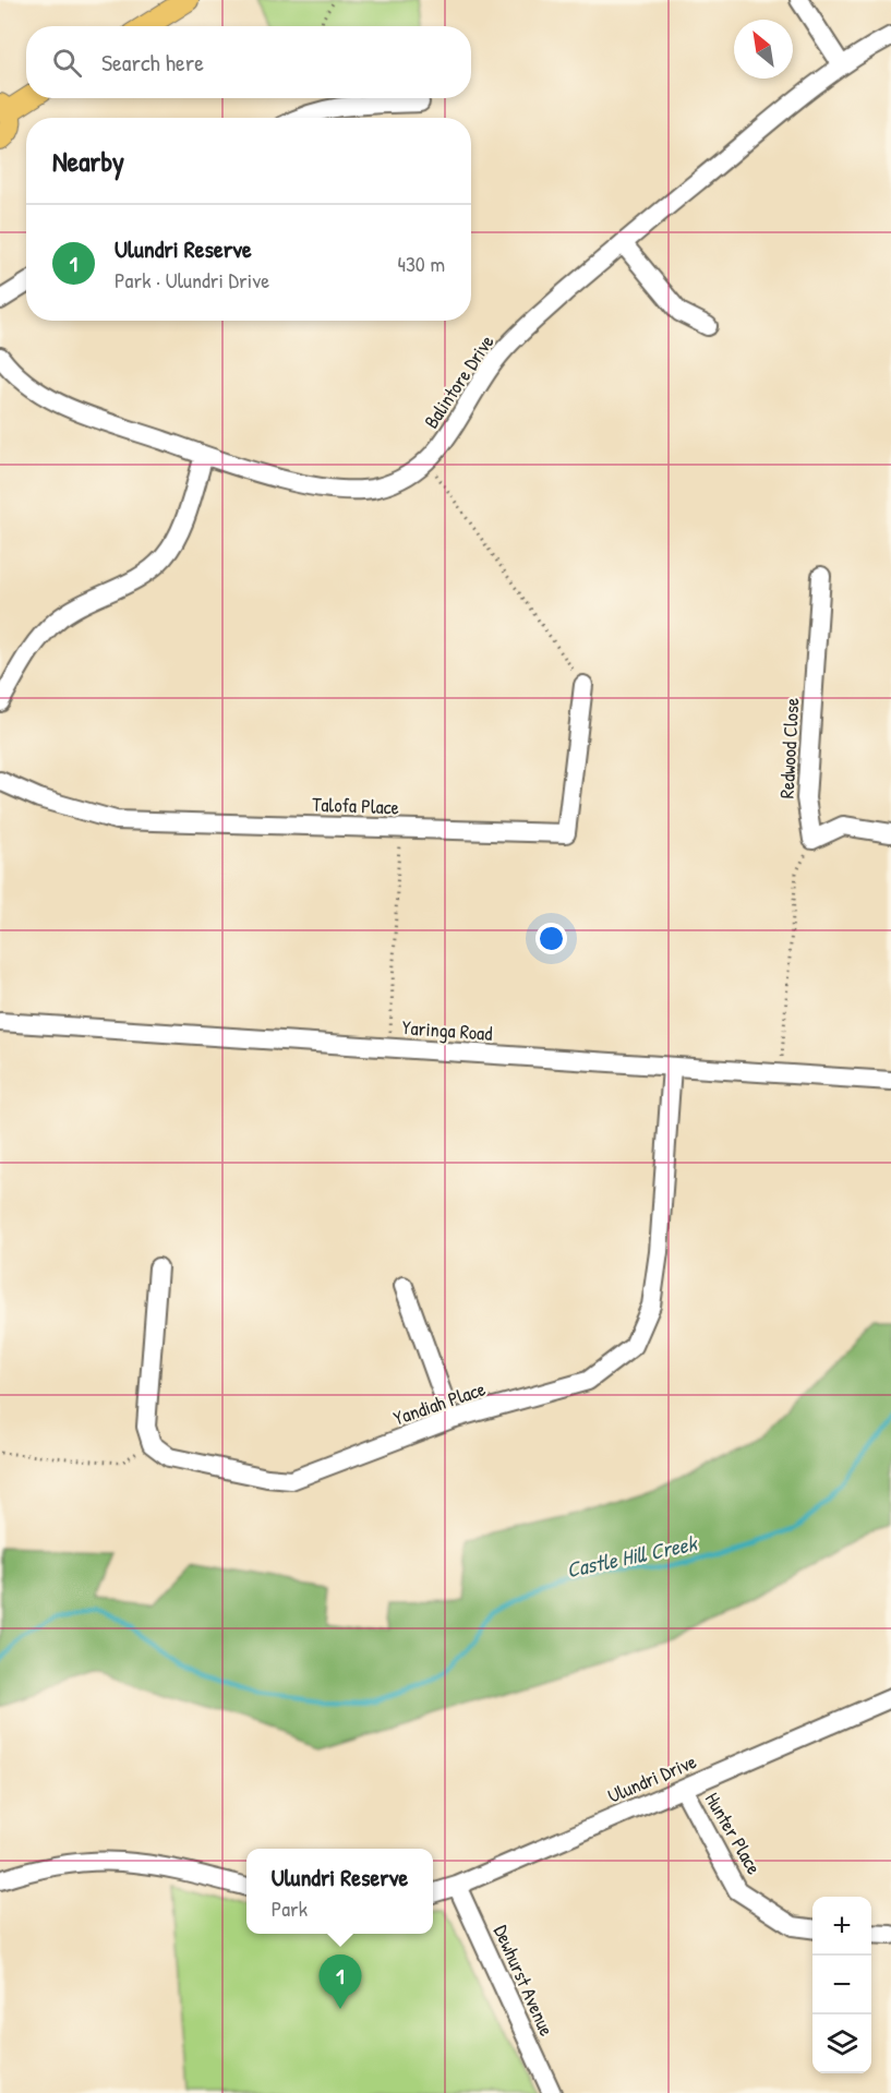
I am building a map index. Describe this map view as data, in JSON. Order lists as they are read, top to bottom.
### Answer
{
  "streets": {
    "street": [
      "Balintore Drive",
      "Redwood Close",
      "Talofa Place",
      "Yaringa Road",
      "Yandiah Place",
      "Ulundri Drive",
      "Hunter Place",
      "Dewhurst Avenue"
    ]
  },
  "crossings": [
    ["Yaringa Road", "Yandiah Place"],
    ["Ulundri Drive", "Hunter Place"],
    ["Ulundri Drive", "Dewhurst Avenue"]
  ],
  "water": ["Castle Hill Creek"],
  "north": "top left",
  "page": {
    "search": "Search here",
    "heading": "Nearby",
    "list": [
      {
        "mark": "1",
        "name": "Ulundri Reserve",
        "note": "Park · Ulundri Drive",
        "value": "430 m"
      }
    ],
    "popup": ["Ulundri Reserve", "Park"],
    "map_buttons": ["+", "−"],
    "pins": "1"
  }
}
